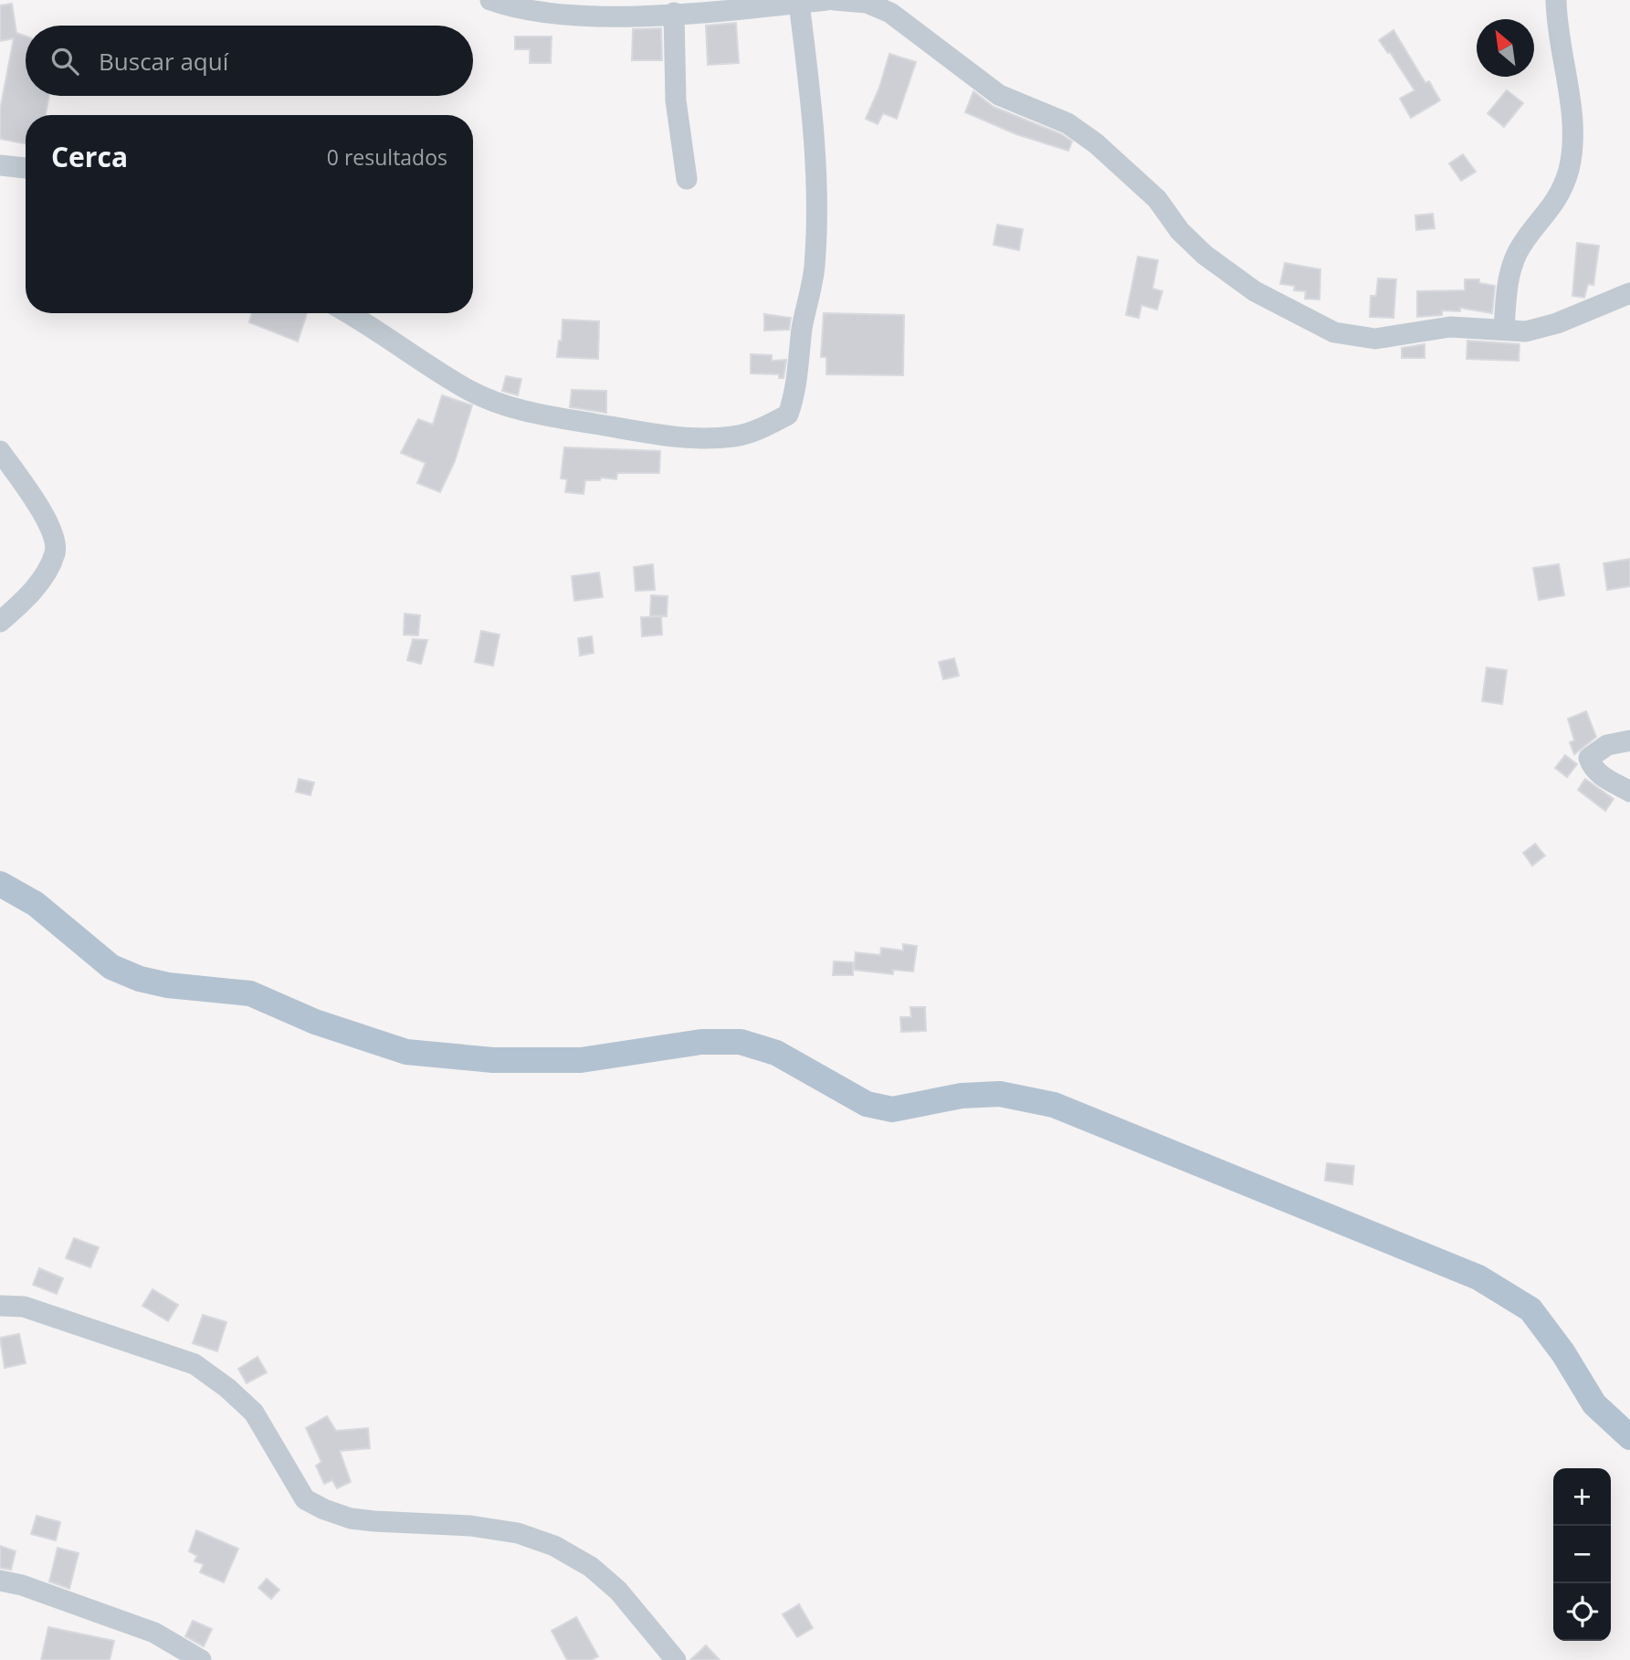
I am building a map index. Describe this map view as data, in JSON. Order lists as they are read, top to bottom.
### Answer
{
  "north": "top left",
  "page": {
    "search": "Buscar aquí",
    "heading": ["Cerca", "0 resultados"],
    "map_buttons": ["+", "−"]
  }
}
